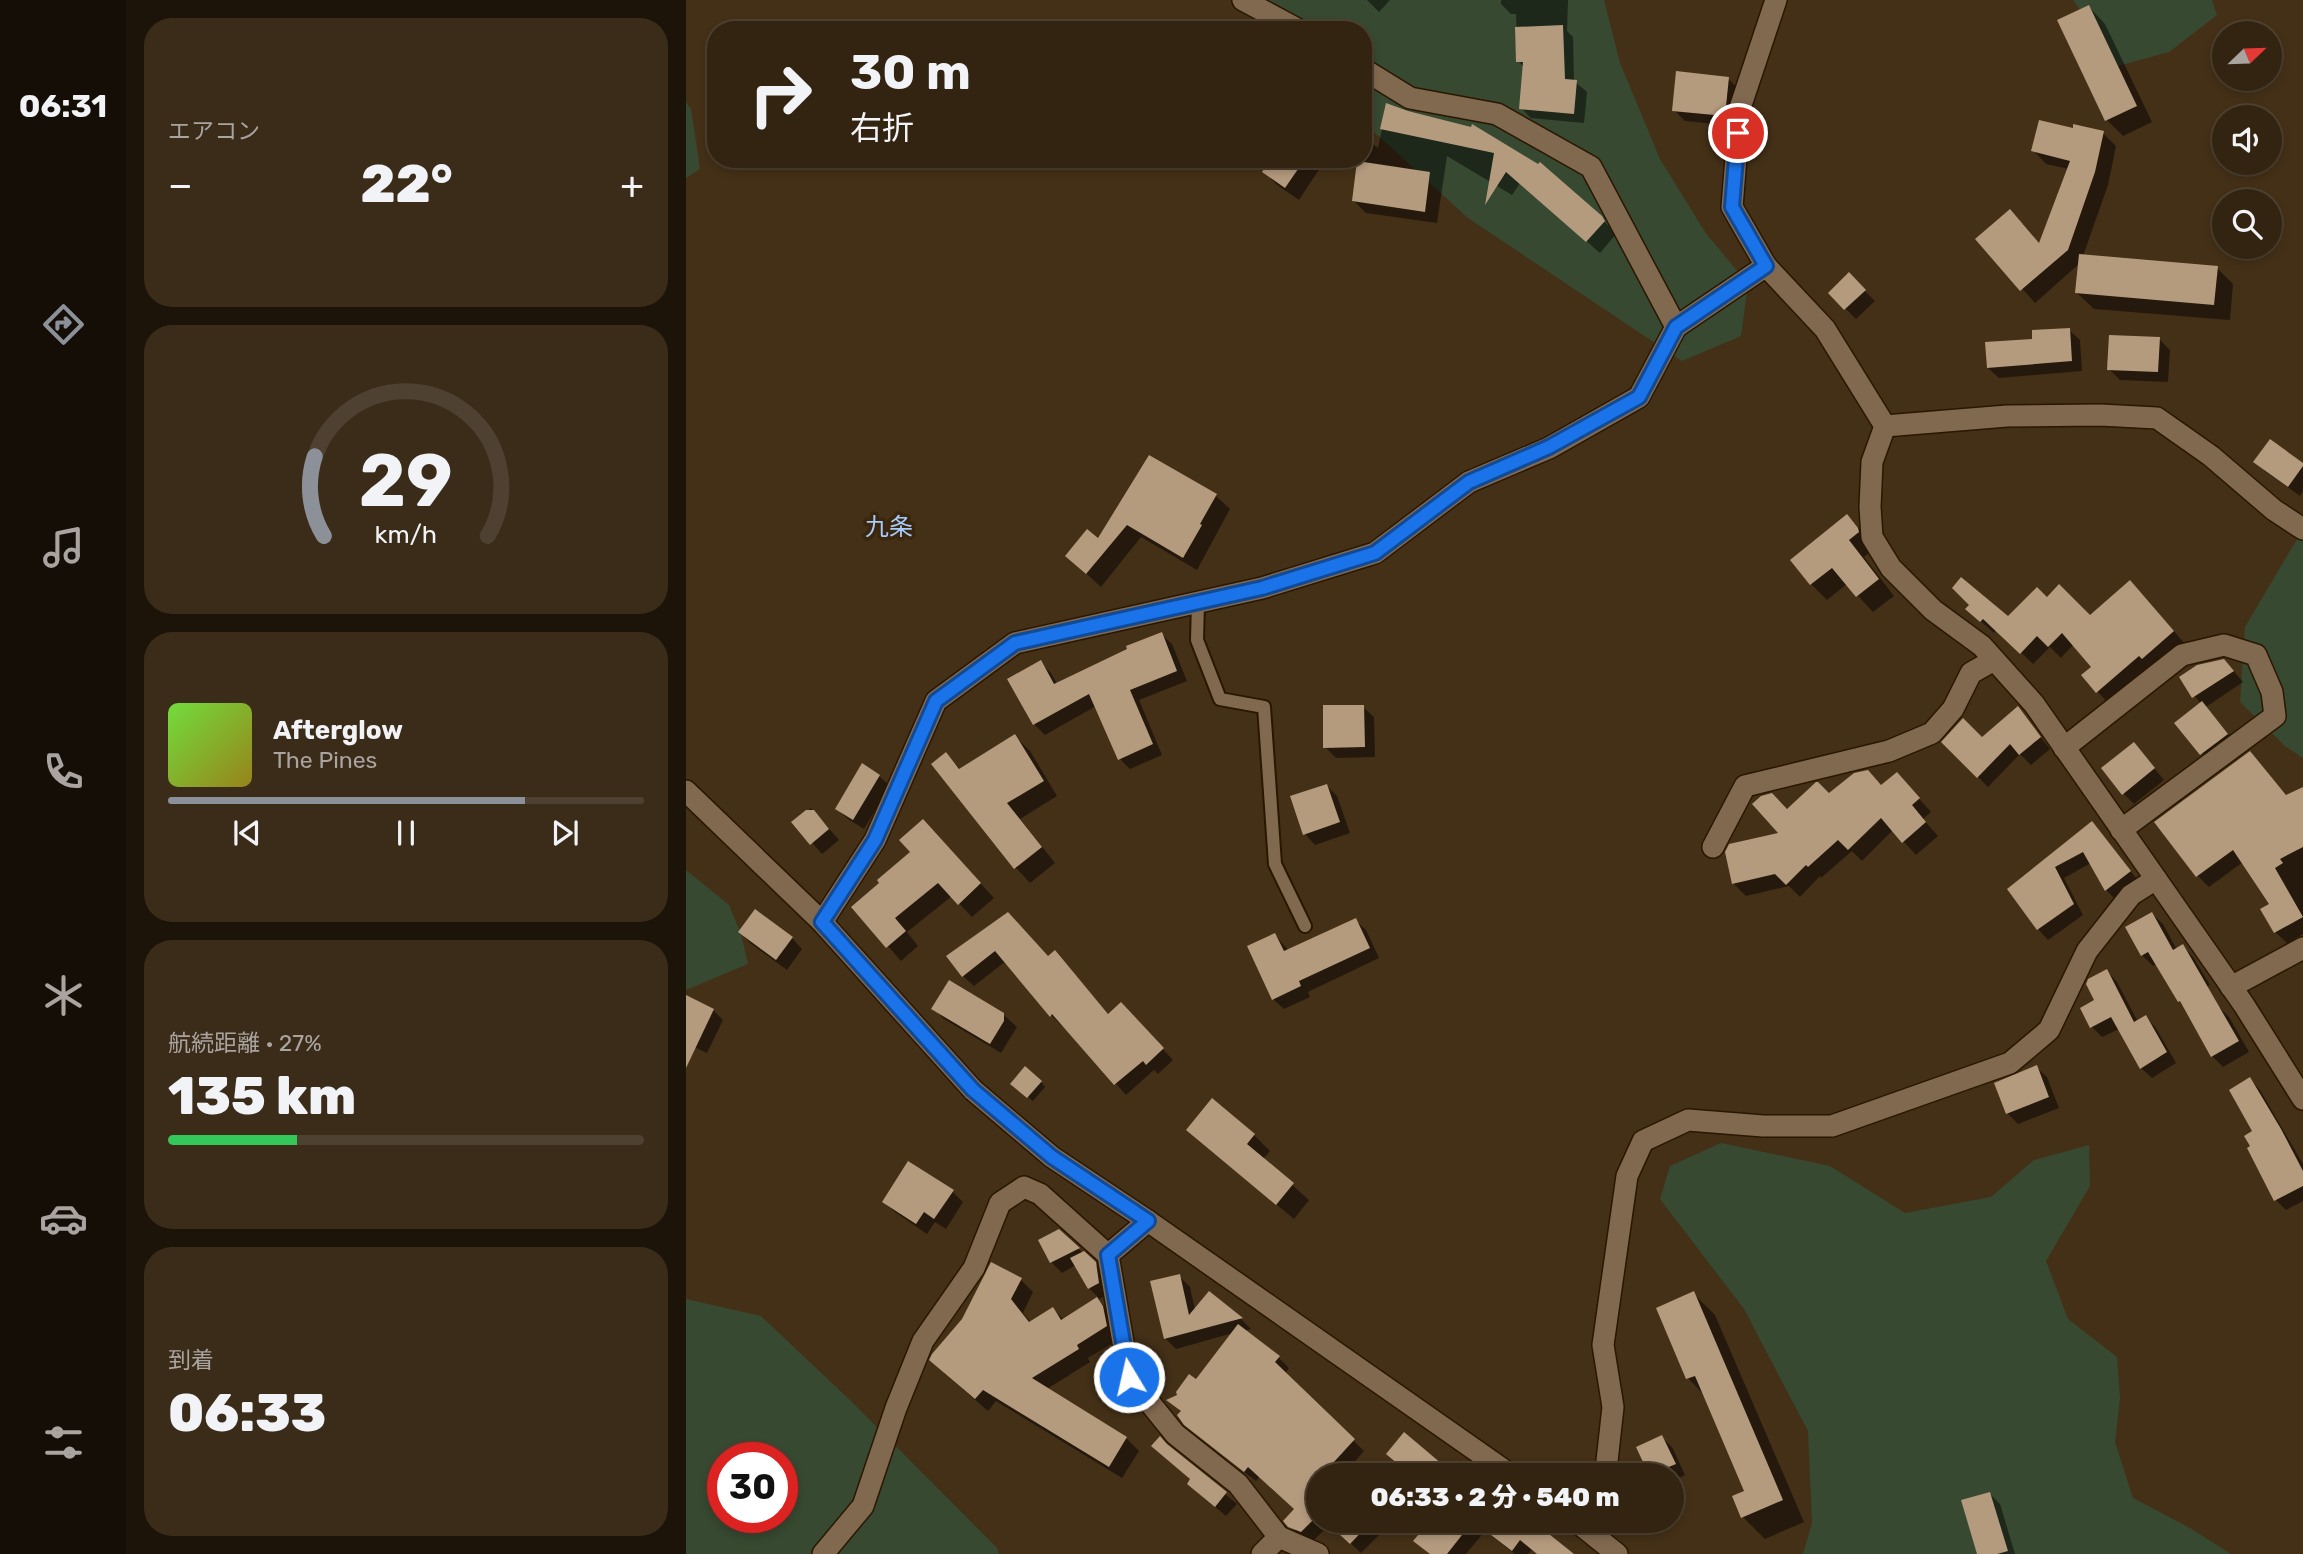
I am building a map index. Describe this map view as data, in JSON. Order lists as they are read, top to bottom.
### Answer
{
  "districts": ["九条"],
  "north": "top right",
  "page": {
    "tabs": "06:31",
    "tile": [
      "エアコン",
      ["航続距離 · 27%", "135 km"],
      ["到着", "06:33"]
    ],
    "turn": ["30 m", "右折"],
    "heat": ["−", "22°", "+"],
    "song": ["Afterglow", "The Pines"],
    "limit": "30",
    "trip": "06:33 · 2 分 · 540 m",
    "gauge": ["29", "km/h"]
  }
}
